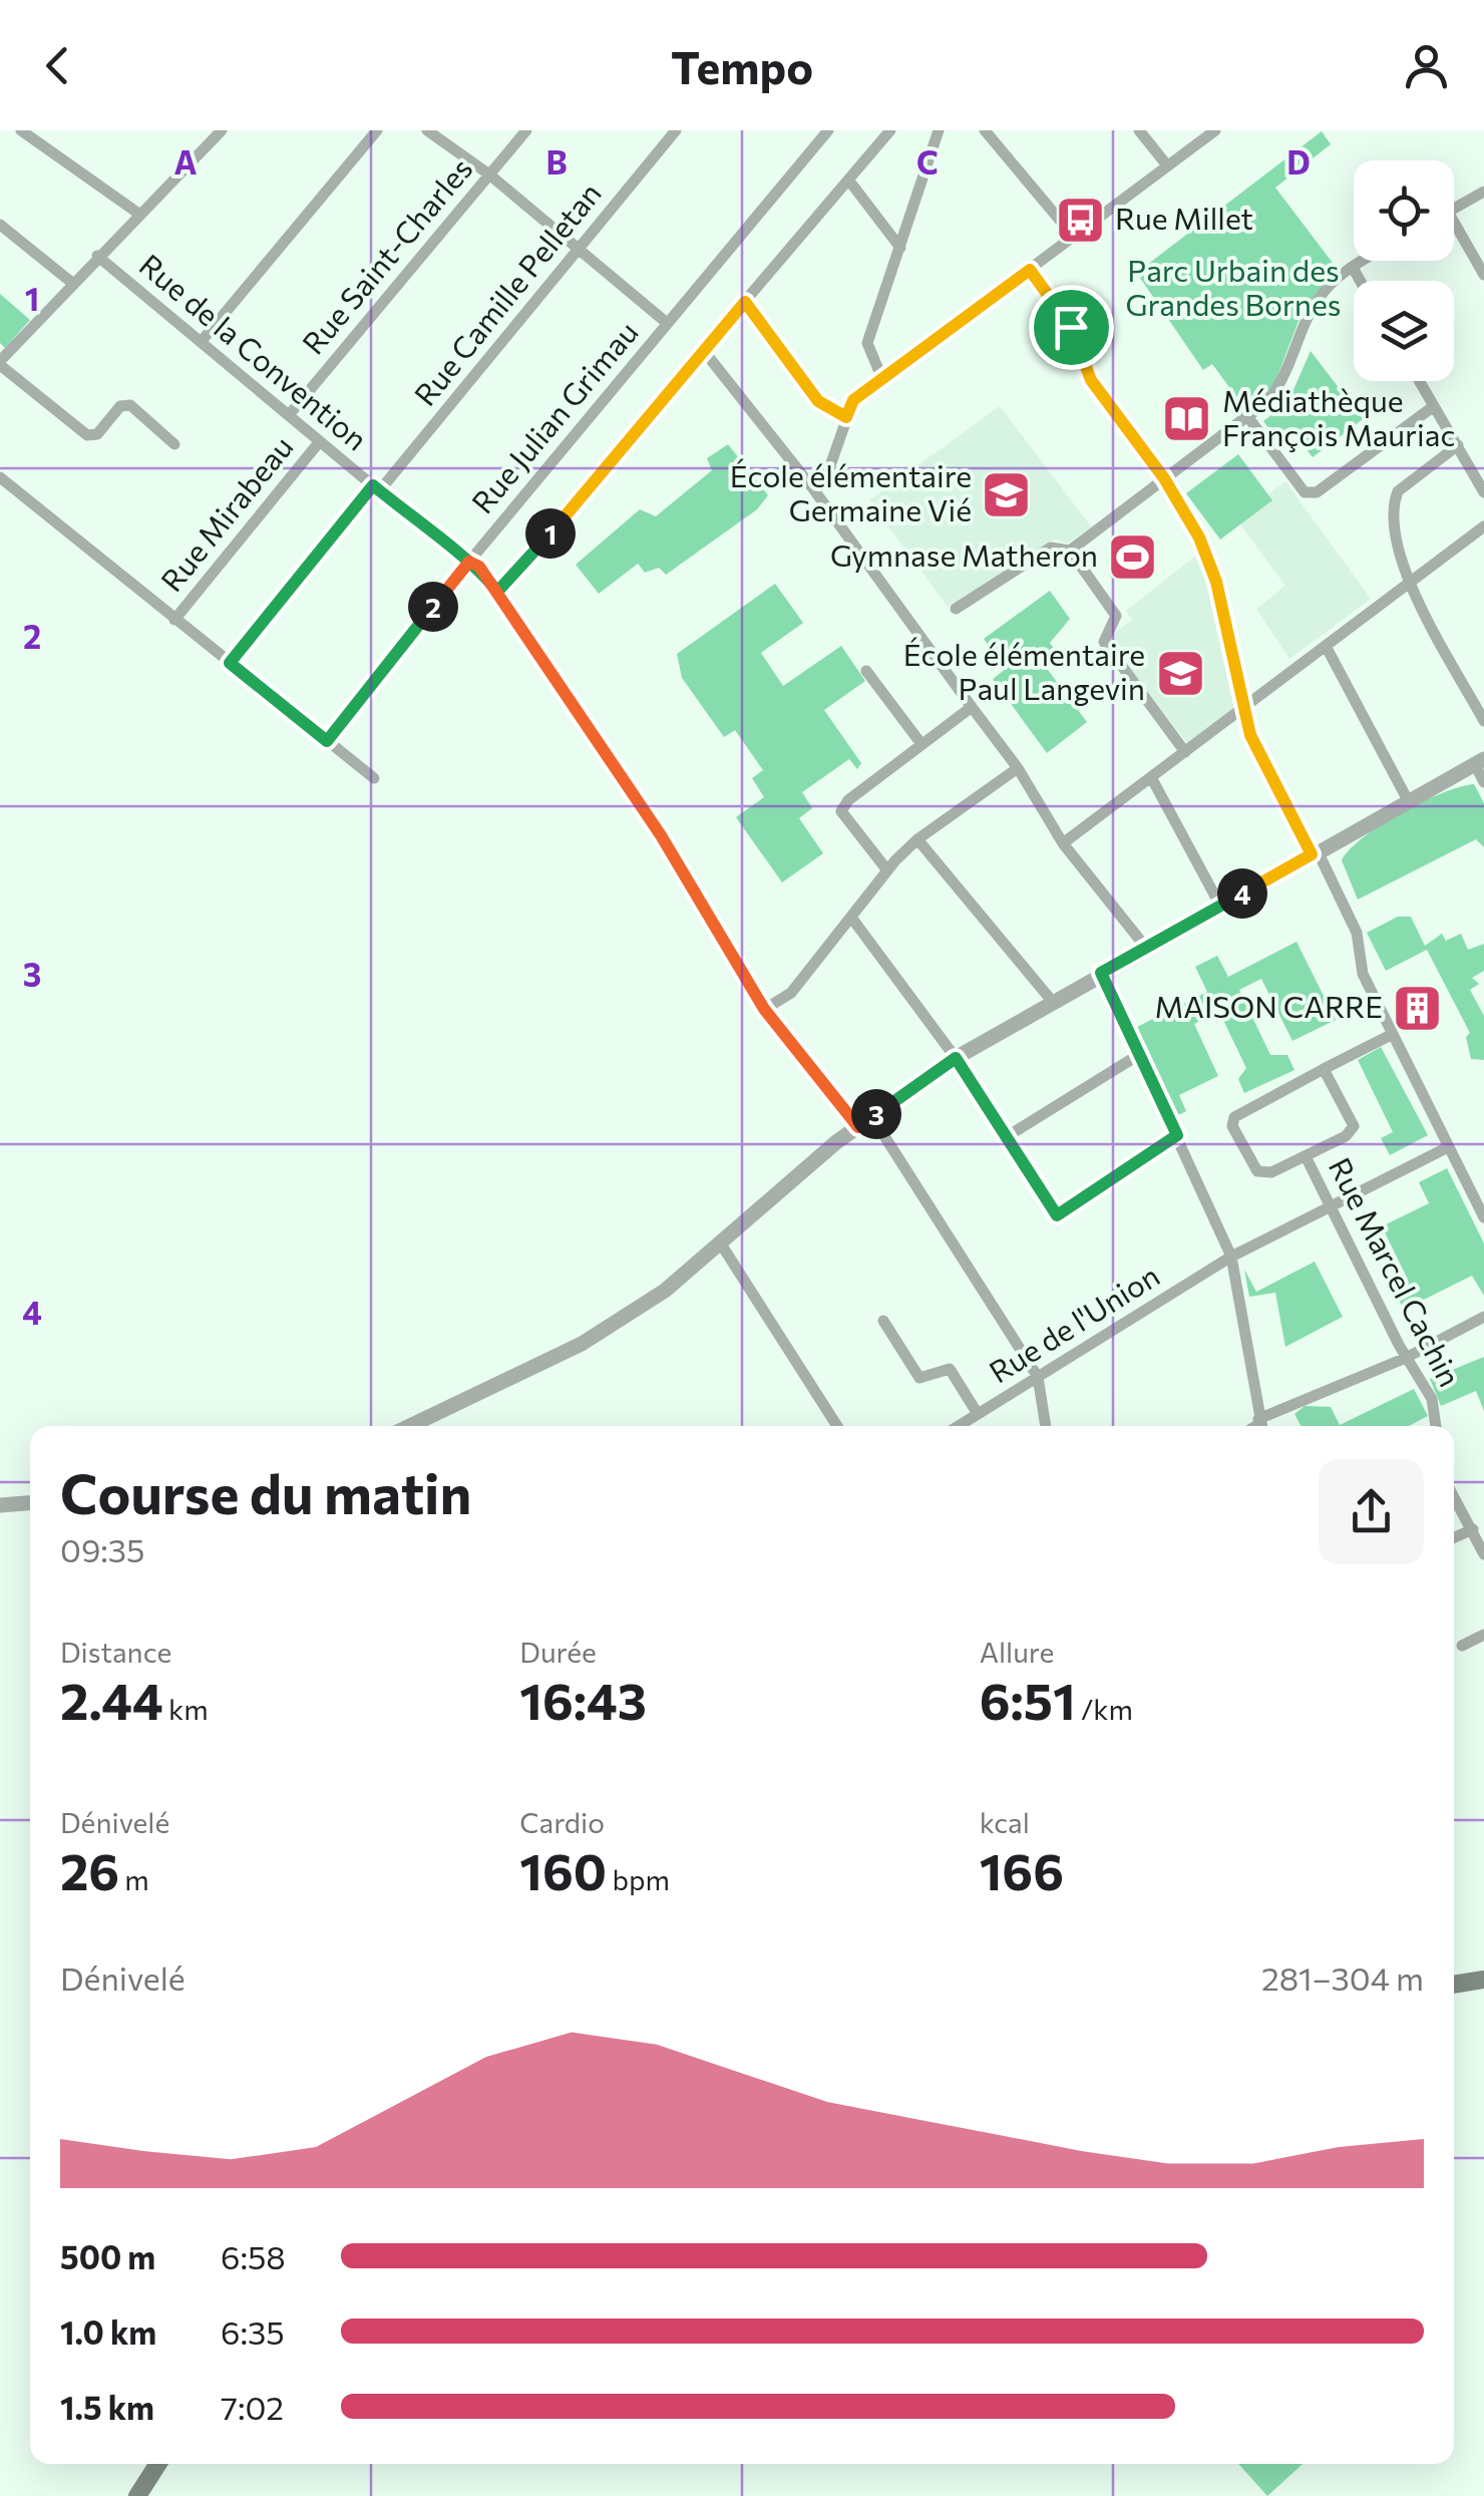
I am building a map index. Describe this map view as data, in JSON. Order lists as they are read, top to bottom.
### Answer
{
  "streets": {
    "street": [
      "Rue Saint-Charles",
      "Rue Camille Pelletan",
      "Rue de la Convention",
      "Rue Julian Grimau",
      "Rue Mirabeau",
      "Rue Marcel Cachin",
      "Rue de l'Union"
    ]
  },
  "crossings": [
    ["Rue Saint-Charles", "Rue de la Convention"],
    ["Rue Camille Pelletan", "Rue de la Convention"],
    ["Rue de la Convention", "Rue Julian Grimau"],
    ["Rue de la Convention", "Rue Mirabeau"],
    ["Rue de la Convention", "Rue de l'Union"],
    ["Rue Marcel Cachin", "Rue de l'Union"]
  ],
  "parks": ["Parc Urbain des Grandes Bornes"],
  "places": {
    "bus stop": ["Rue Millet"],
    "library": ["Médiathèque François Mauriac"],
    "school or university": ["École élémentaire Germaine Vié", "École élémentaire Paul Langevin"],
    "sports": ["Gymnase Matheron"],
    "building": ["MAISON CARRE"]
  },
  "page": {
    "header": "Tempo",
    "pins": [
      "1",
      "2",
      "4",
      "3"
    ],
    "heading": ["Course du matin", "09:35"],
    "stats": [
      ["Distance", "2.44 km"],
      ["Durée", "16:43"],
      ["Allure", "6:51 /km"],
      ["Dénivelé", "26 m"],
      ["Cardio", "160 bpm"],
      ["kcal", "166"]
    ],
    "chart": ["Dénivelé", "281–304 m"],
    "list": [
      {
        "name": "500 m",
        "note": "6:58"
      },
      {
        "name": "1.0 km",
        "note": "6:35"
      },
      {
        "name": "1.5 km",
        "note": "7:02"
      }
    ]
  },
  "grid": {
    "columns": [
      "A",
      "B",
      "C",
      "D"
    ],
    "rows": [
      "1",
      "2",
      "3",
      "4"
    ]
  }
}
